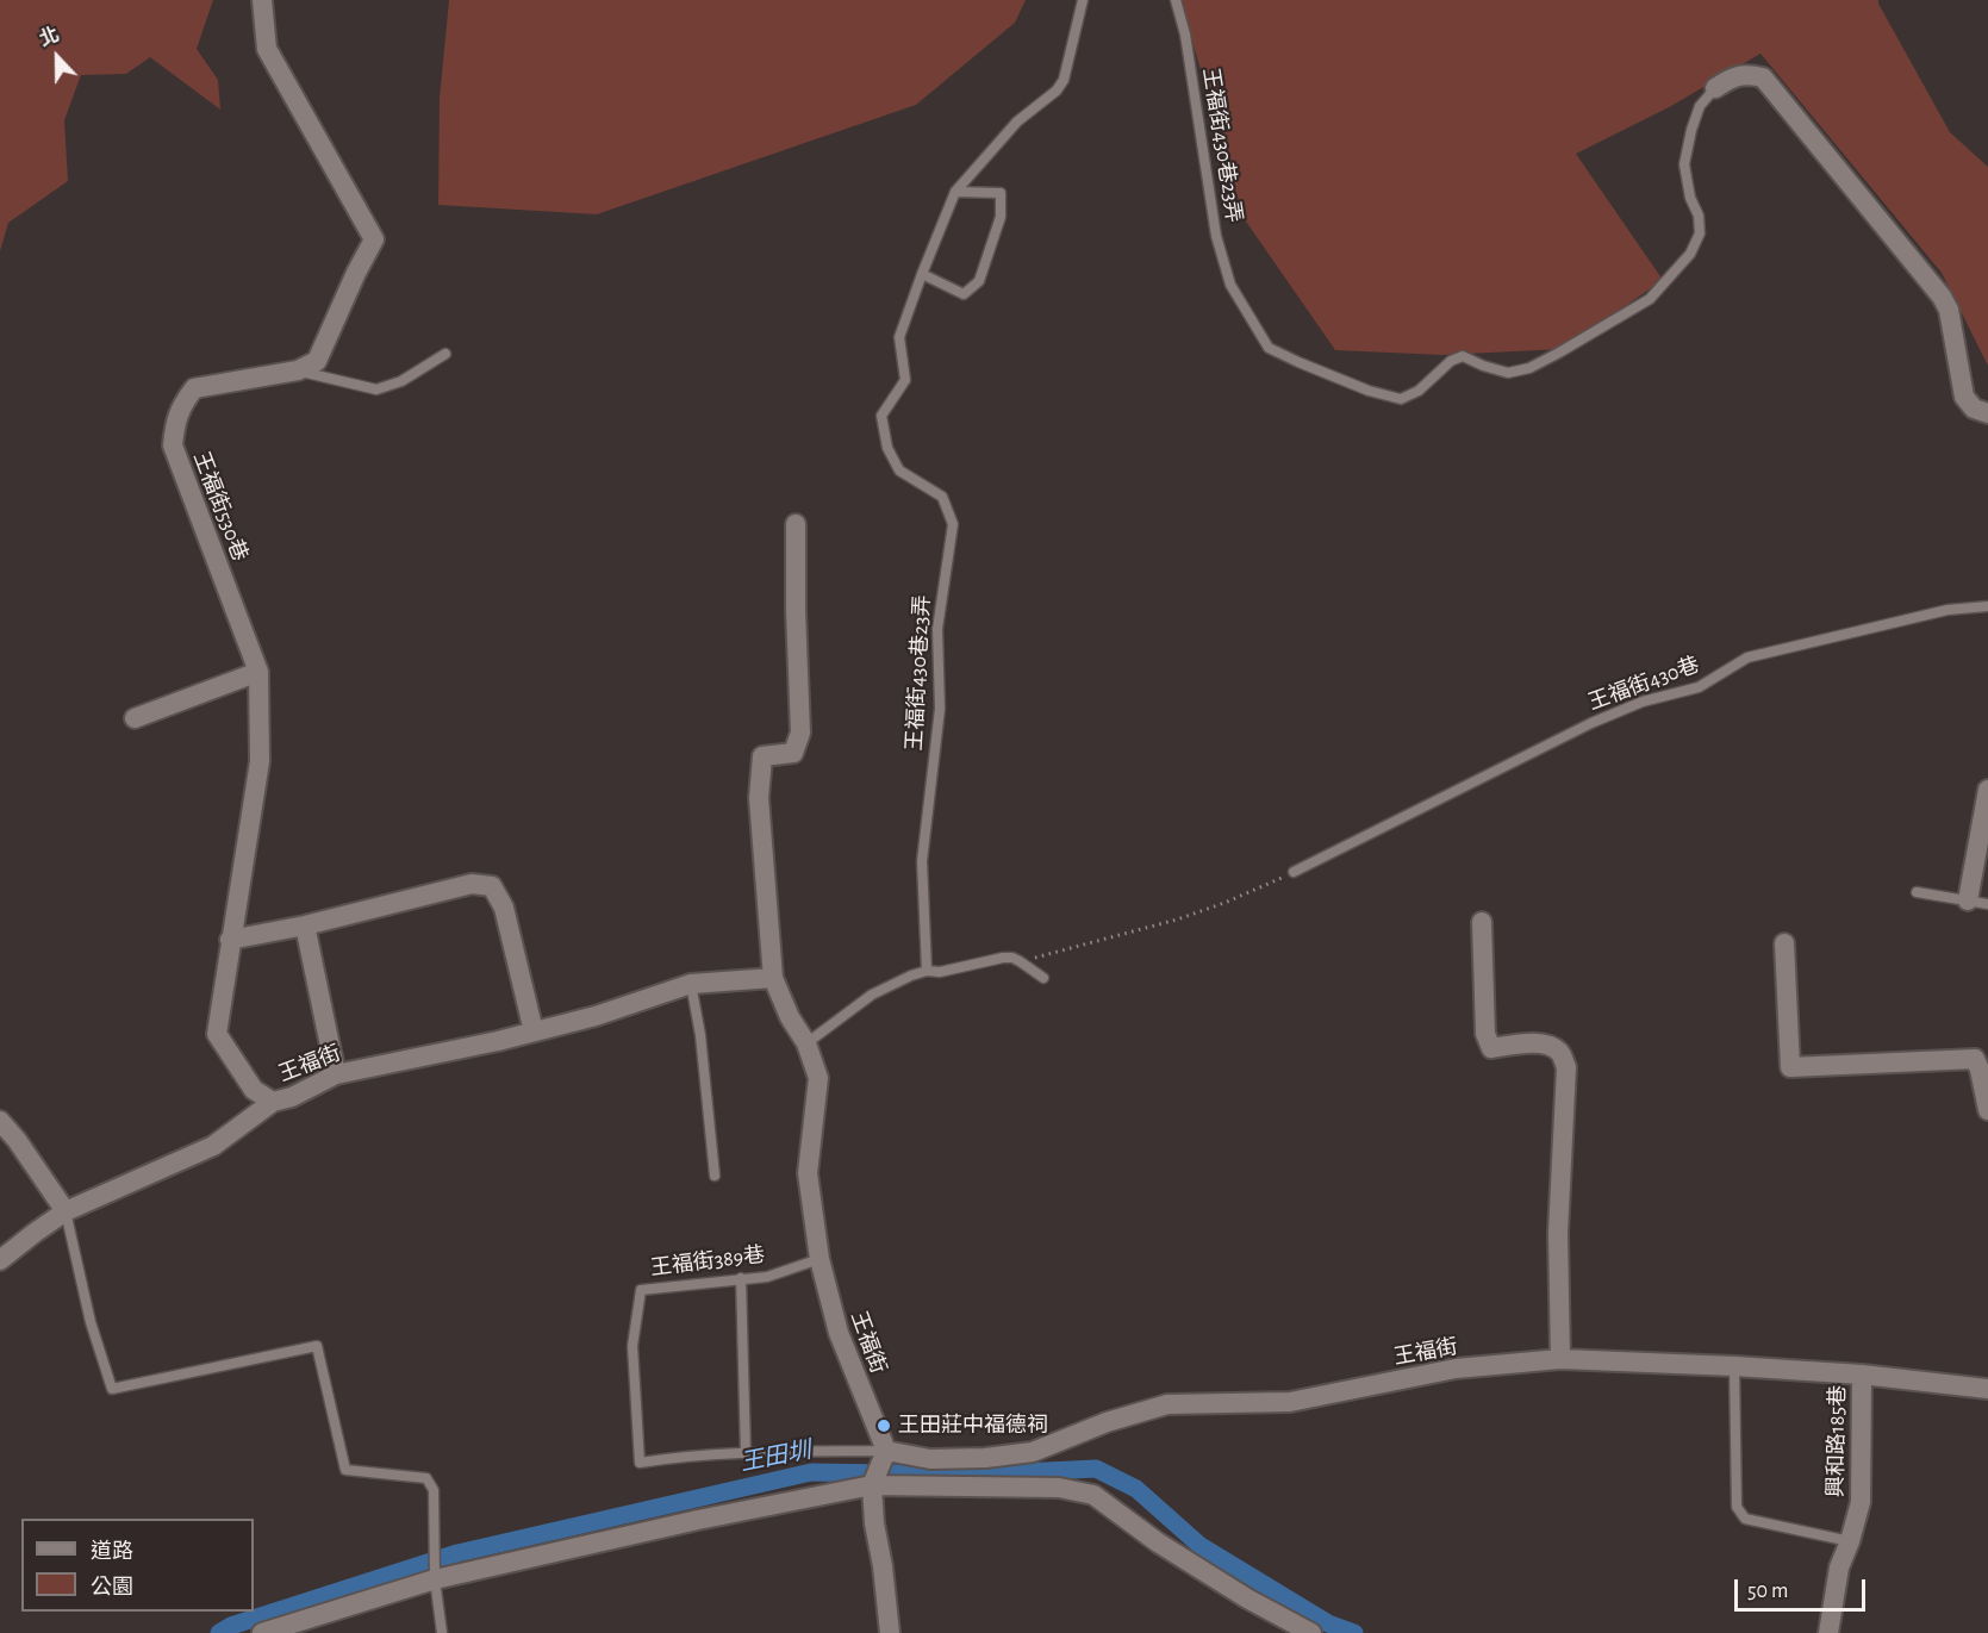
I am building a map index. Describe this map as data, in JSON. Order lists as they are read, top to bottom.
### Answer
{
  "streets": {
    "street": ["王福街530巷", "王福街", "興和路185巷"],
    "lane": ["王福街430巷23弄", "王福街430巷", "王福街389巷"]
  },
  "crossings": [
    ["王福街530巷", "王福街"],
    ["王福街", "王福街389巷"],
    ["王福街", "興和路185巷"]
  ],
  "water": ["王田圳"],
  "places": ["王田莊中福德祠"],
  "legend": ["道路", "公園"],
  "scale_bar": "50 m",
  "north": "top"
}
